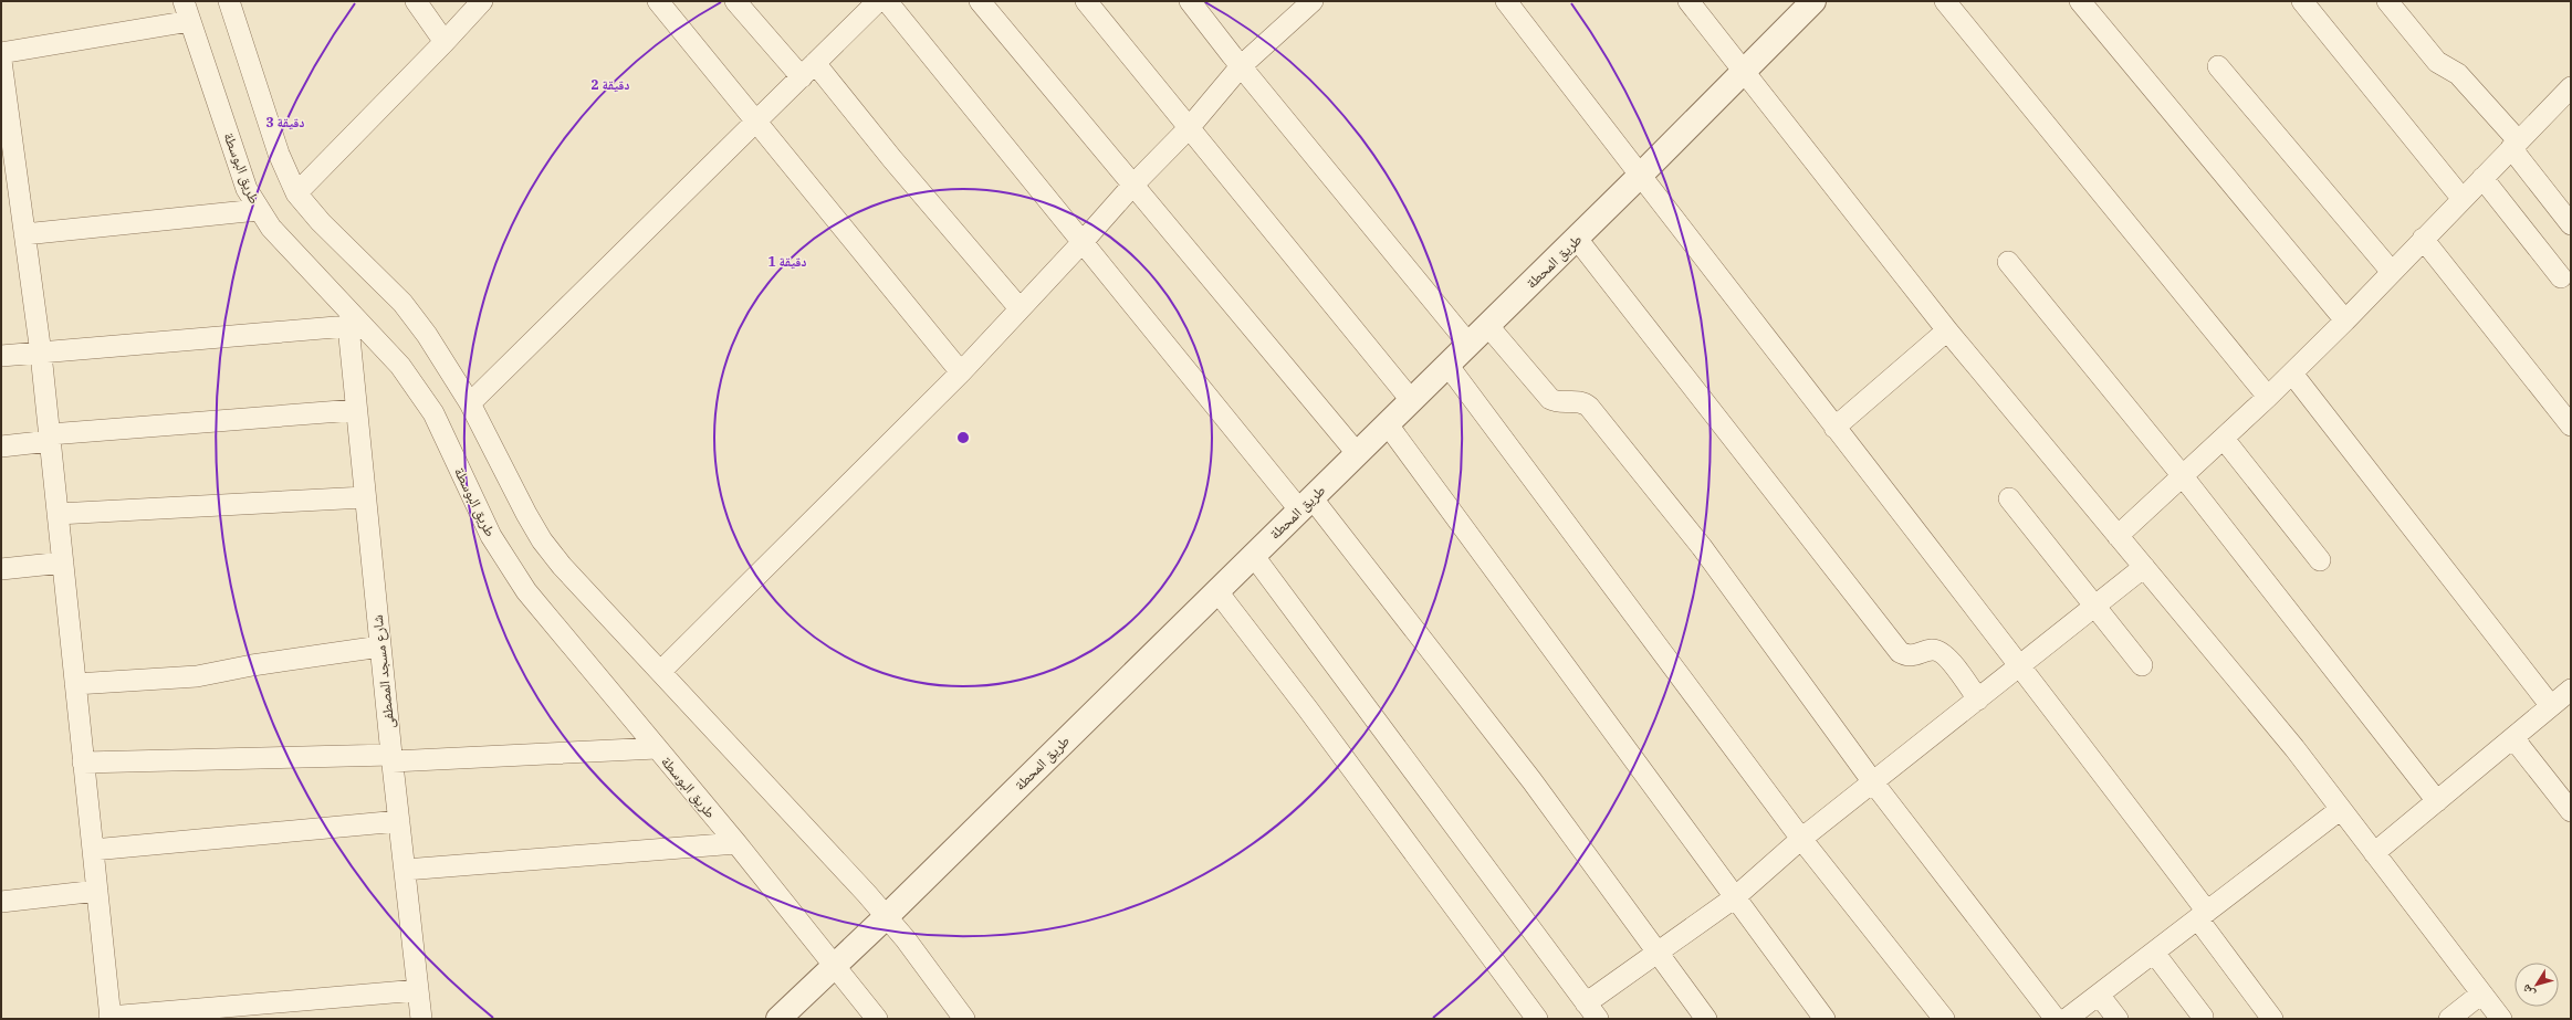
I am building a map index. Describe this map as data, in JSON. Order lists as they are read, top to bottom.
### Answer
{
  "streets": {
    "street": ["طريق البوسطة", "طريق المحطة", "شارع مسجد المصطفى"]
  },
  "crossings": [
    ["طريق البوسطة", "طريق المحطة"],
    ["طريق البوسطة", "شارع مسجد المصطفى"]
  ],
  "north": "bottom left",
  "rings": ["2 دقيقة", "3 دقيقة", "1 دقيقة"]
}
